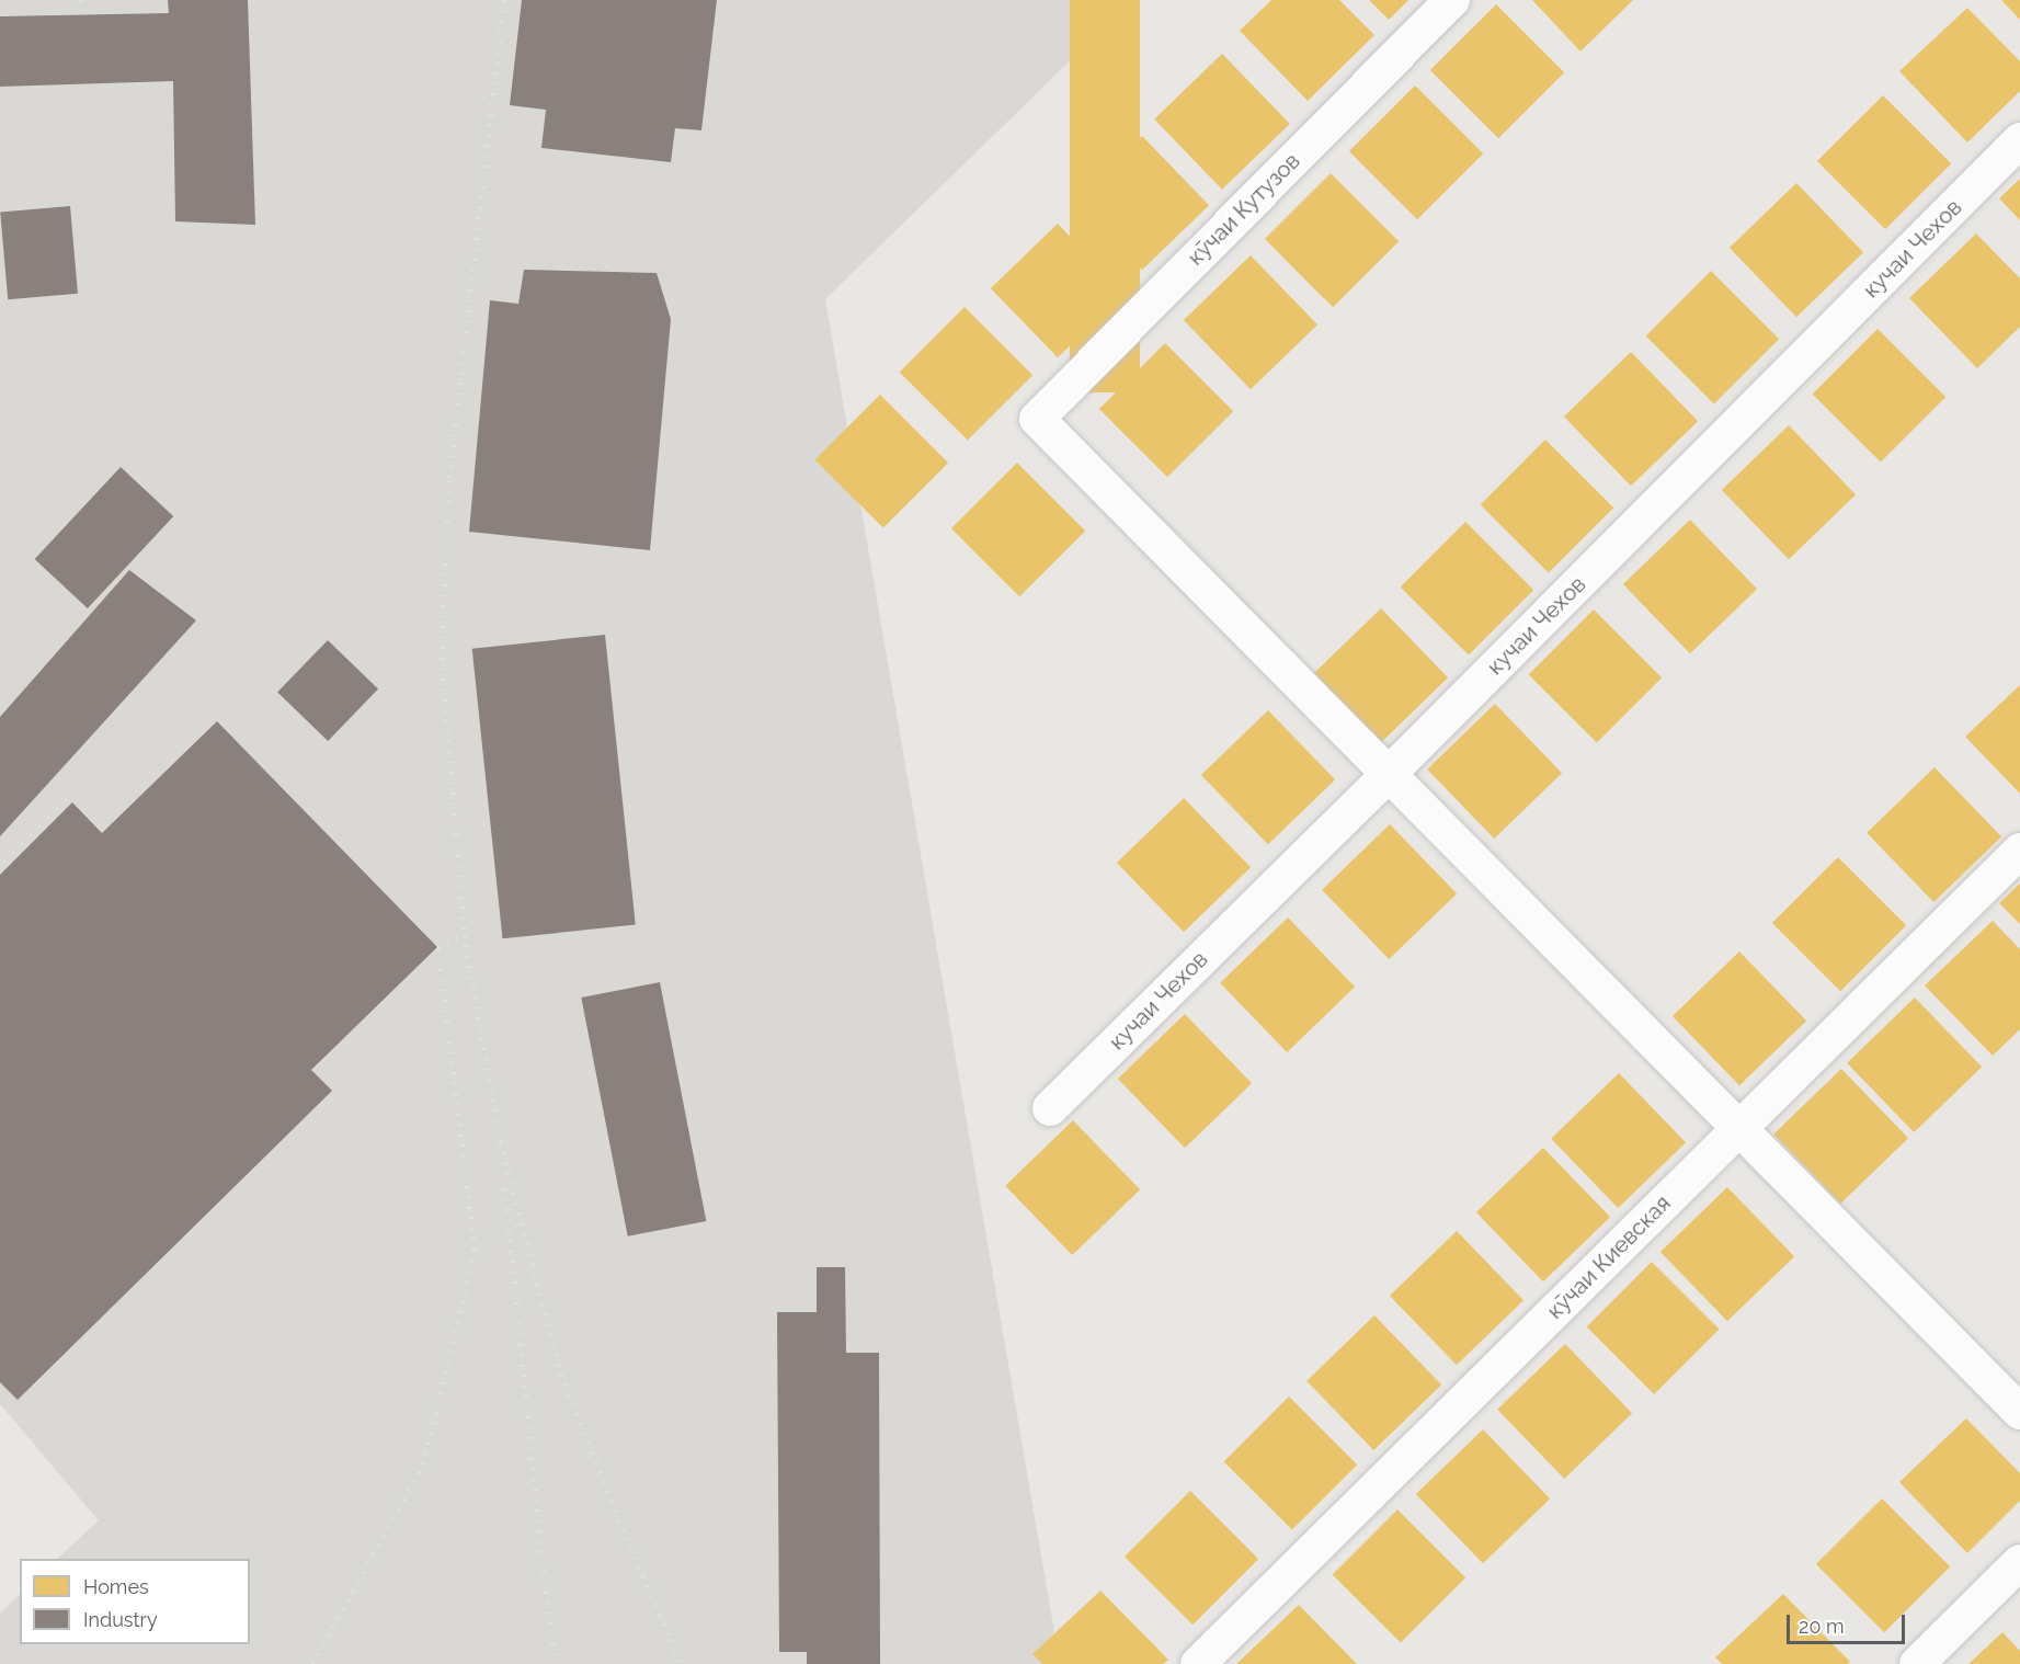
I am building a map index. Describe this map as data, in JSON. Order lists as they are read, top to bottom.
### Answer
{
  "streets": {
    "street": ["кӯчаи Кутузов", "кучаи Чехов", "кӯчаи Киевская"]
  },
  "crossings": [
    ["кӯчаи Кутузов", "кучаи Чехов"]
  ],
  "legend": ["Homes", "Industry"],
  "scale_bar": "20 m"
}
